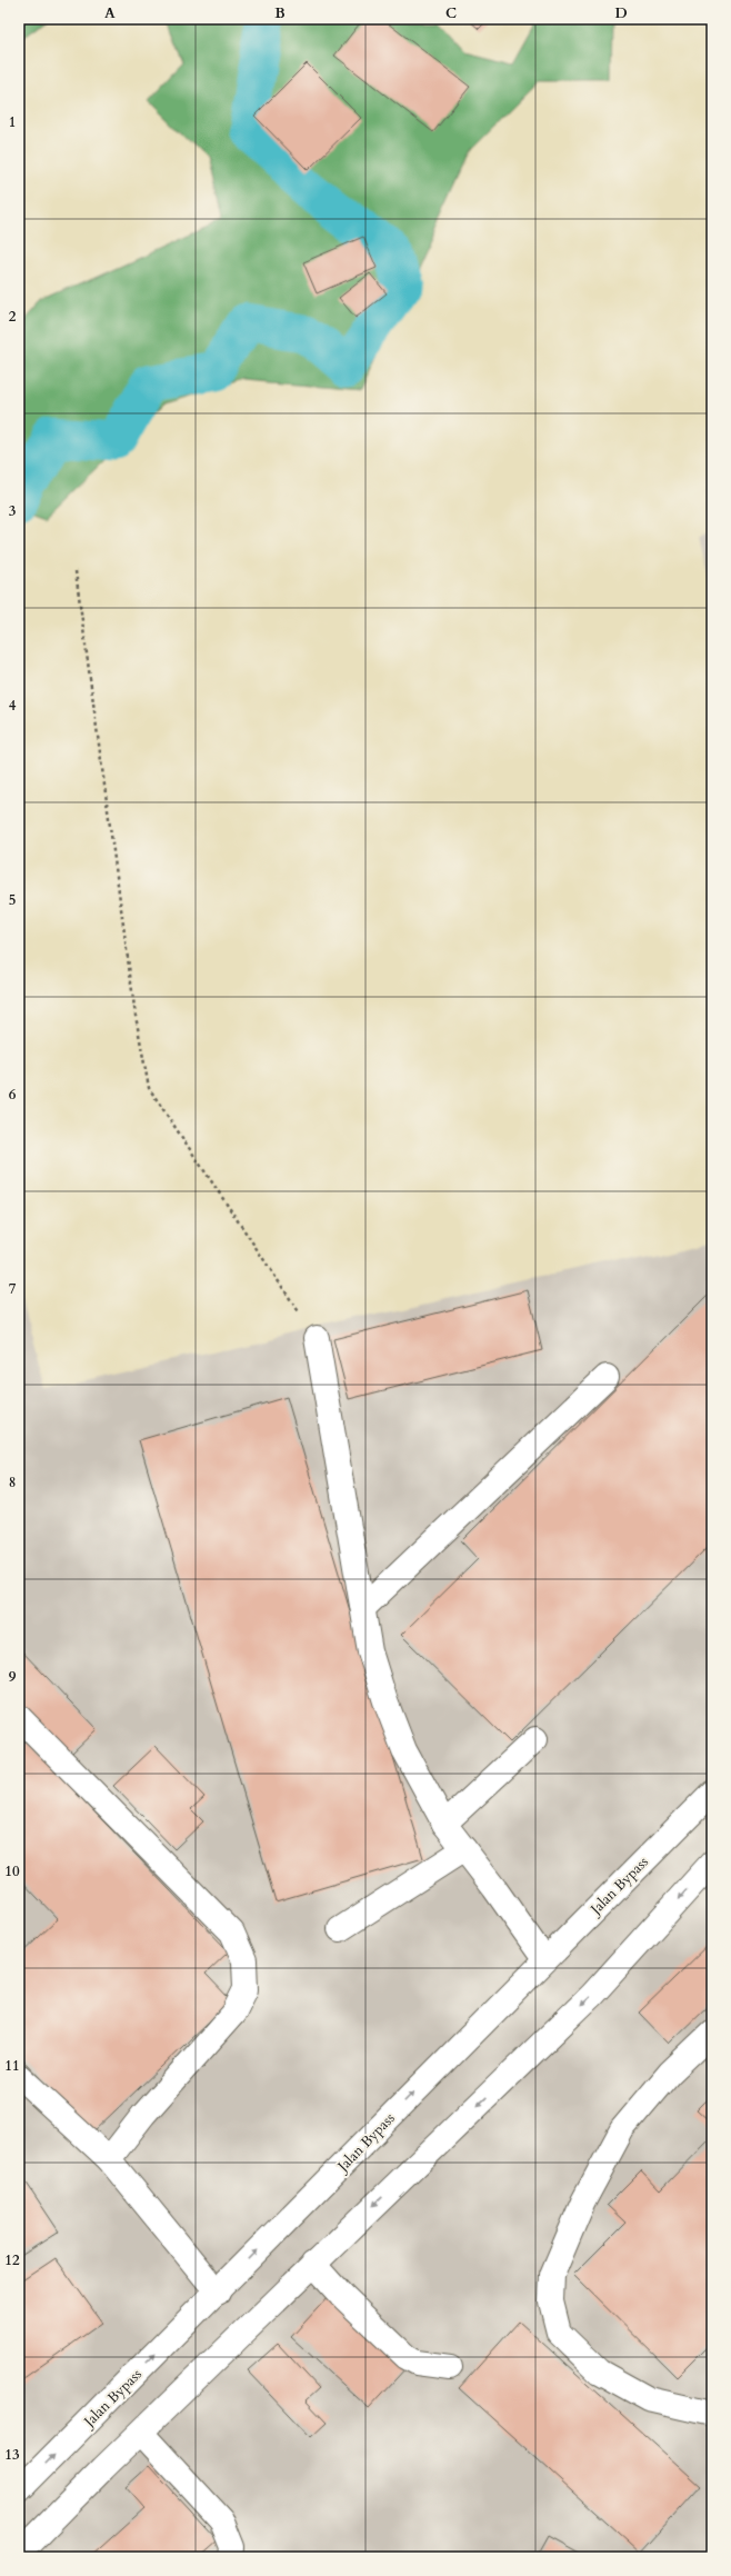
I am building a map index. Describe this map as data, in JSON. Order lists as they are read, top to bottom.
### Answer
{
  "streets": {
    "main road": ["Jalan Bypass"]
  },
  "grid": {
    "columns": [
      "A",
      "B",
      "C",
      "D"
    ],
    "rows": [
      "1",
      "2",
      "3",
      "4",
      "5",
      "6",
      "7",
      "8",
      "9",
      "10",
      "11",
      "12",
      "13"
    ]
  }
}
